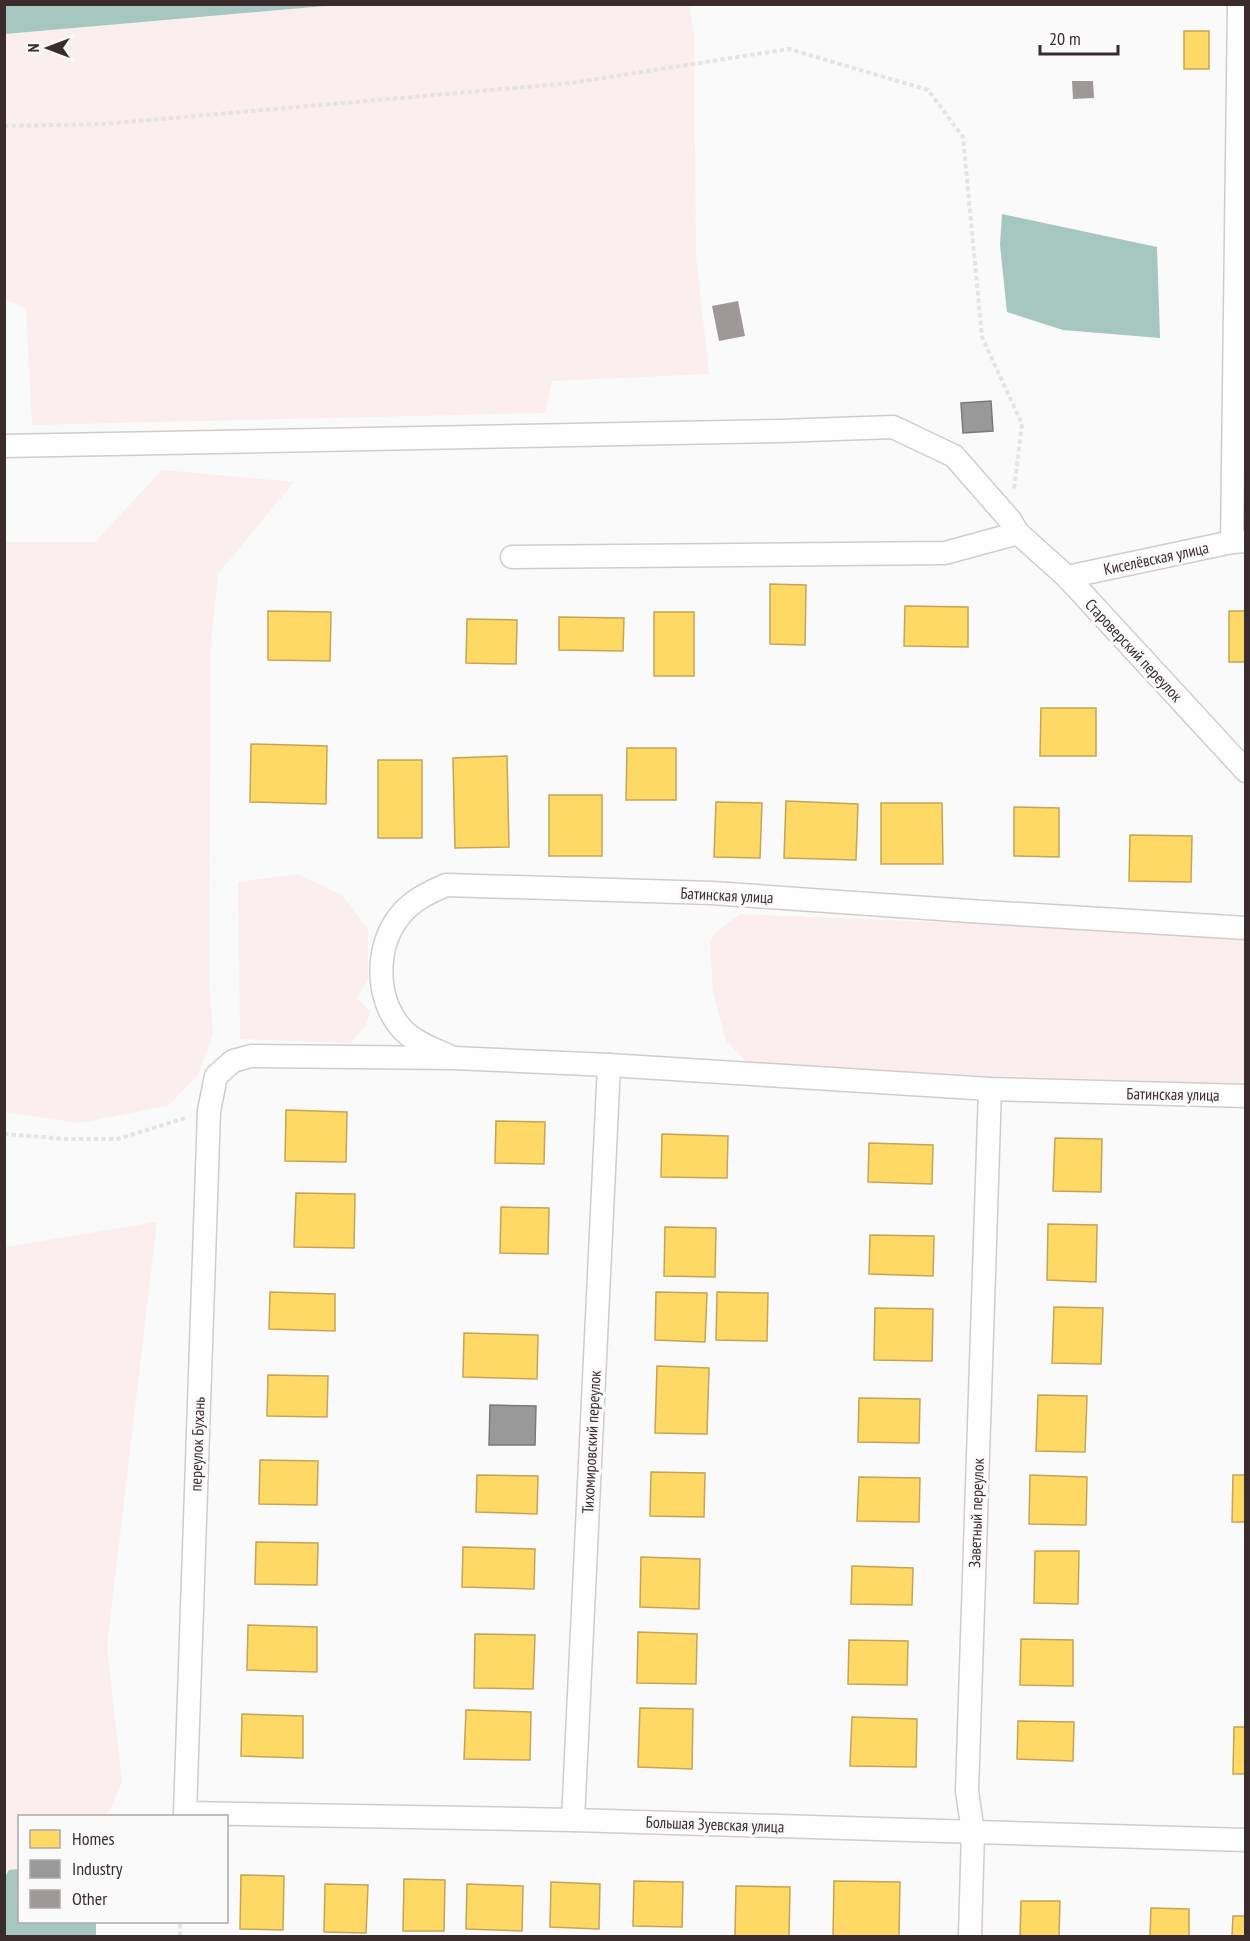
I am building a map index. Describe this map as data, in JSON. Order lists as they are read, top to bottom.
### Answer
{
  "streets": {
    "street": [
      "Киселёвская улица",
      "Староверский переулок",
      "Батинская улица",
      "Тихомировский переулок",
      "переулок Бухань",
      "Заветный переулок",
      "Большая Зуевская улица"
    ]
  },
  "crossings": [
    ["Киселёвская улица", "Староверский переулок"],
    ["Батинская улица", "Тихомировский переулок"],
    ["Батинская улица", "переулок Бухань"],
    ["Батинская улица", "Заветный переулок"],
    ["Тихомировский переулок", "Большая Зуевская улица"],
    ["переулок Бухань", "Большая Зуевская улица"],
    ["Заветный переулок", "Большая Зуевская улица"]
  ],
  "legend": ["Homes", "Industry", "Other"],
  "scale_bar": "20 m",
  "north": "left"
}
